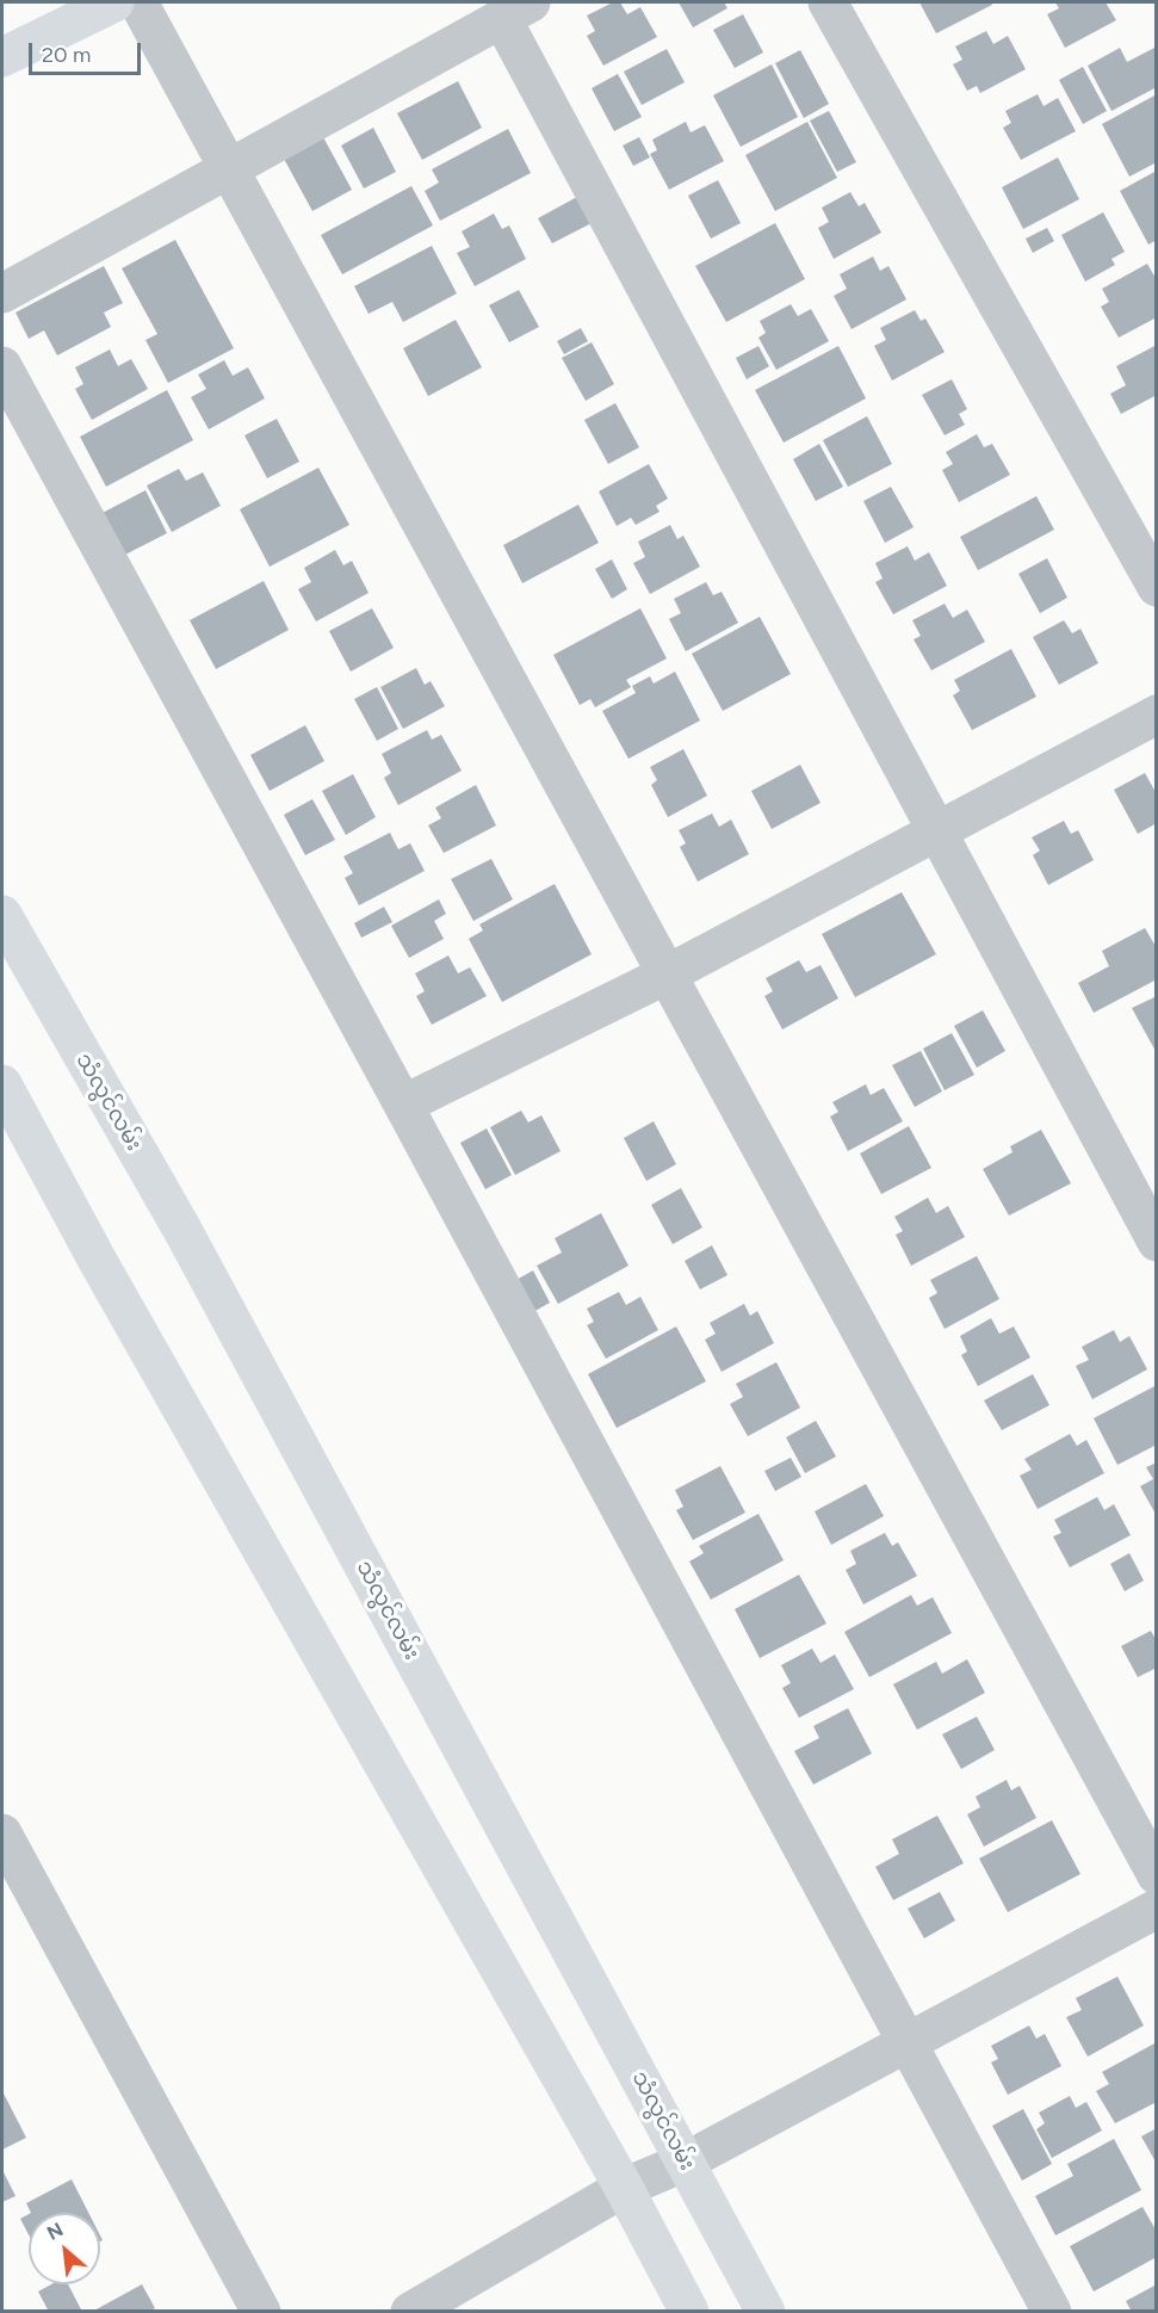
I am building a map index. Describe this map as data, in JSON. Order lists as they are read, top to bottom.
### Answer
{
  "streets": {
    "main road": ["သံလွင်လမ်း"]
  },
  "scale_bar": "20 m",
  "north": "top left"
}
